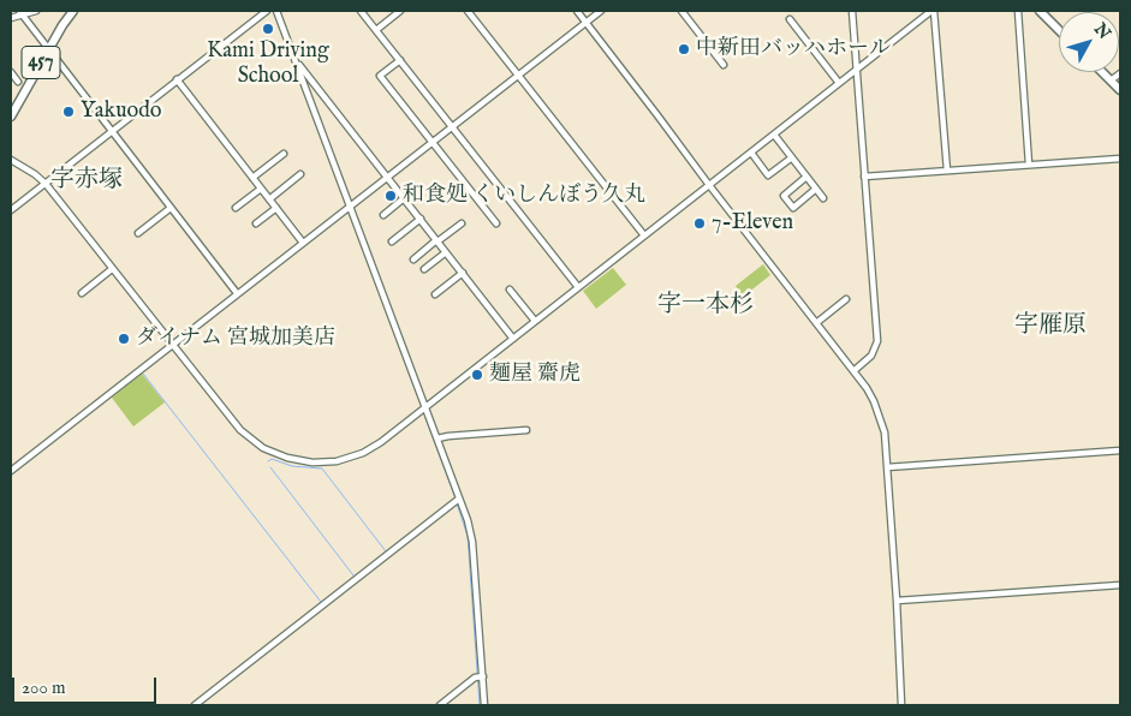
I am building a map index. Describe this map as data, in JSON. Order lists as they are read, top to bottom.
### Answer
{
  "streets": {
    "highway": ["457"]
  },
  "districts": ["字赤塚", "字一本杉", "字雁原"],
  "places": [
    "Kami Driving School",
    "中新田バッハホール",
    "Yakuodo",
    "和食処 くいしんぼう久丸",
    "7-Eleven",
    "ダイナム 宮城加美店",
    "麺屋 齋虎"
  ],
  "scale_bar": "200 m",
  "north": "top right"
}
